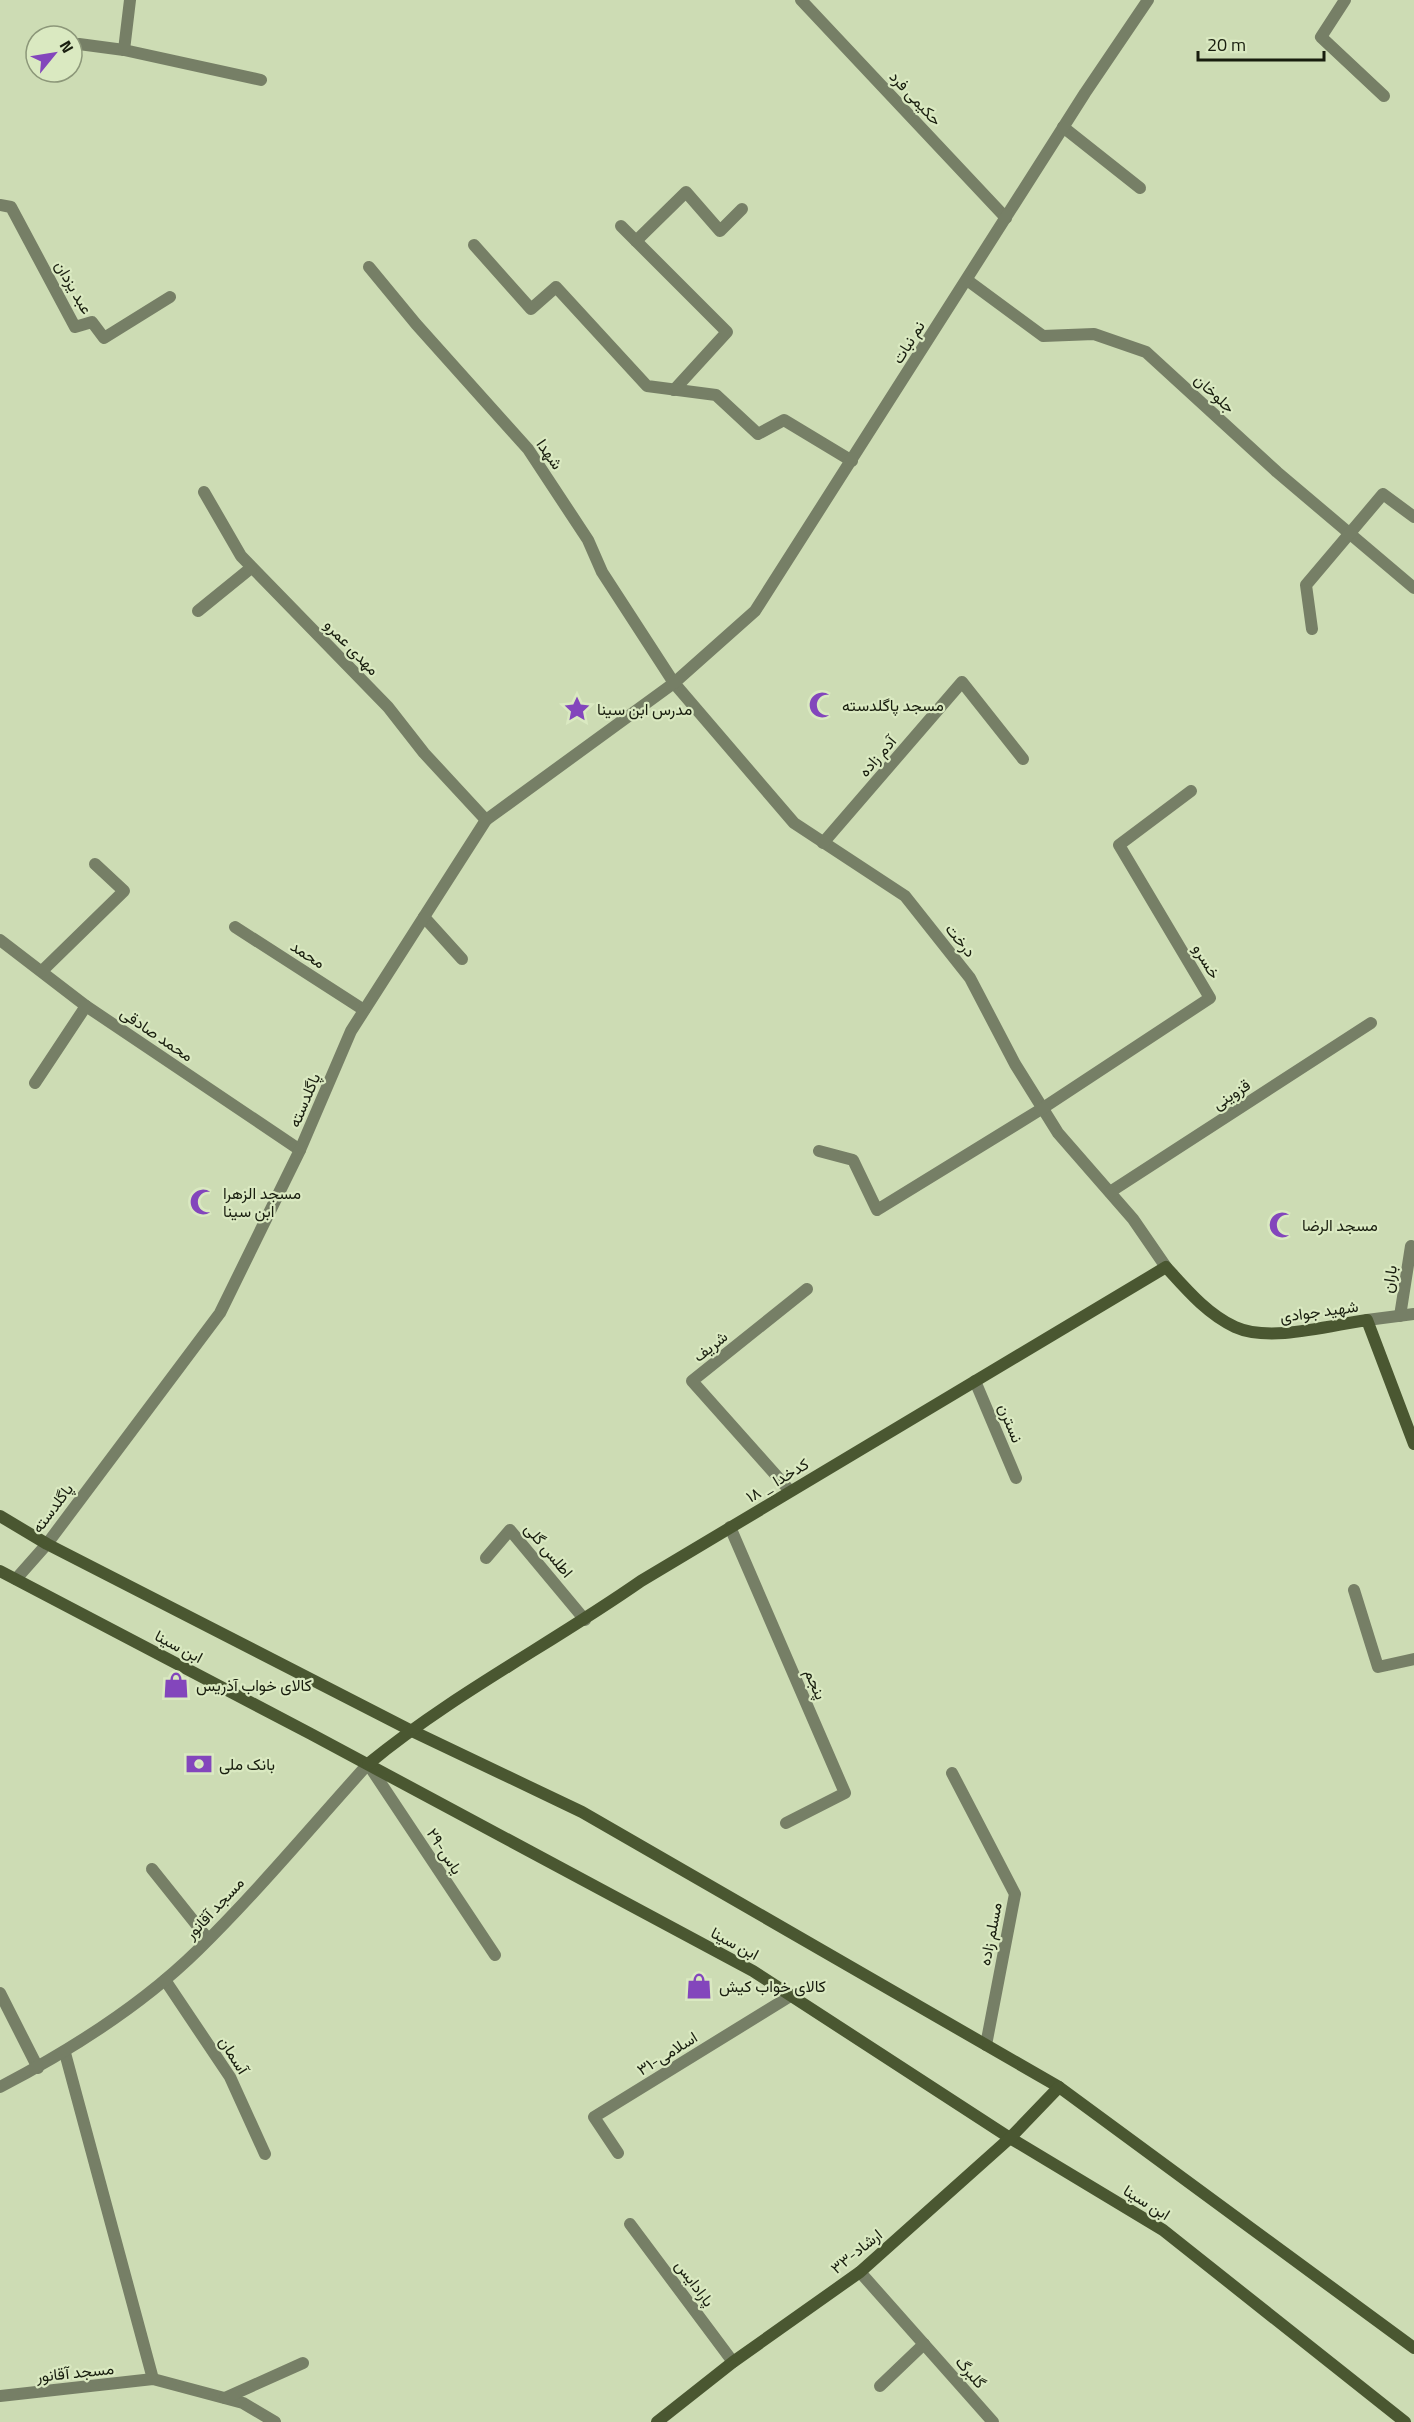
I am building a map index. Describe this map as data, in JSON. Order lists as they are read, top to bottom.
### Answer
{
  "streets": {
    "main road": [
      "شهید جوادی",
      "۱۸ _ کدخدا",
      "ابن سینا",
      "۳۳-ارشاد"
    ],
    "street": [
      "حکیمی فرد",
      "عبد یزدان",
      "نم نبات",
      "جلوخان",
      "شهدا",
      "مهدی عمرو",
      "آدم زاده",
      "درخت",
      "محمد",
      "خسرو",
      "محمد صادقی",
      "قزوینی",
      "پاگلدسته",
      "باران",
      "شریف",
      "نسترن",
      "اطلس گلی",
      "پنجم",
      "۲۹-یاس",
      "مسجد آقانور",
      "مسلم زاده",
      "۳۱-اسلامی",
      "آسمان",
      "پارادایس",
      "گلبرگ"
    ]
  },
  "crossings": [
    ["حکیمی فرد", "نم نبات"],
    ["نم نبات", "جلوخان"],
    ["نم نبات", "شهدا"],
    ["نم نبات", "درخت"],
    ["نم نبات", "پاگلدسته"],
    ["شهدا", "درخت"],
    ["شهدا", "پاگلدسته"],
    ["مهدی عمرو", "پاگلدسته"],
    ["آدم زاده", "درخت"],
    ["درخت", "خسرو"],
    ["درخت", "قزوینی"],
    ["درخت", "پاگلدسته"],
    ["درخت", "شهید جوادی"],
    ["درخت", "۱۸ _ کدخدا"],
    ["محمد", "پاگلدسته"],
    ["محمد صادقی", "پاگلدسته"],
    ["پاگلدسته", "ابن سینا"],
    ["شهید جوادی", "۱۸ _ کدخدا"],
    ["شریف", "۱۸ _ کدخدا"],
    ["نسترن", "۱۸ _ کدخدا"],
    ["۱۸ _ کدخدا", "اطلس گلی"],
    ["۱۸ _ کدخدا", "ابن سینا"],
    ["۱۸ _ کدخدا", "پنجم"],
    ["۱۸ _ کدخدا", "۲۹-یاس"],
    ["۱۸ _ کدخدا", "مسجد آقانور"],
    ["ابن سینا", "۲۹-یاس"],
    ["ابن سینا", "مسجد آقانور"],
    ["ابن سینا", "مسلم زاده"],
    ["ابن سینا", "۳۱-اسلامی"],
    ["ابن سینا", "۳۳-ارشاد"],
    ["۲۹-یاس", "مسجد آقانور"],
    ["مسجد آقانور", "آسمان"],
    ["۳۳-ارشاد", "پارادایس"],
    ["۳۳-ارشاد", "گلبرگ"]
  ],
  "places": {
    "mosque": ["مسجد پاگلدسته", "مسجد الزهرا ابن سینا", "مسجد الرضا"],
    "place": ["مدرس ابن سینا"],
    "shop": ["کالای خواب آذریس", "کالای خواب کیش"],
    "bank": ["بانک ملی"]
  },
  "scale_bar": "20 m",
  "north": "top right"
}
